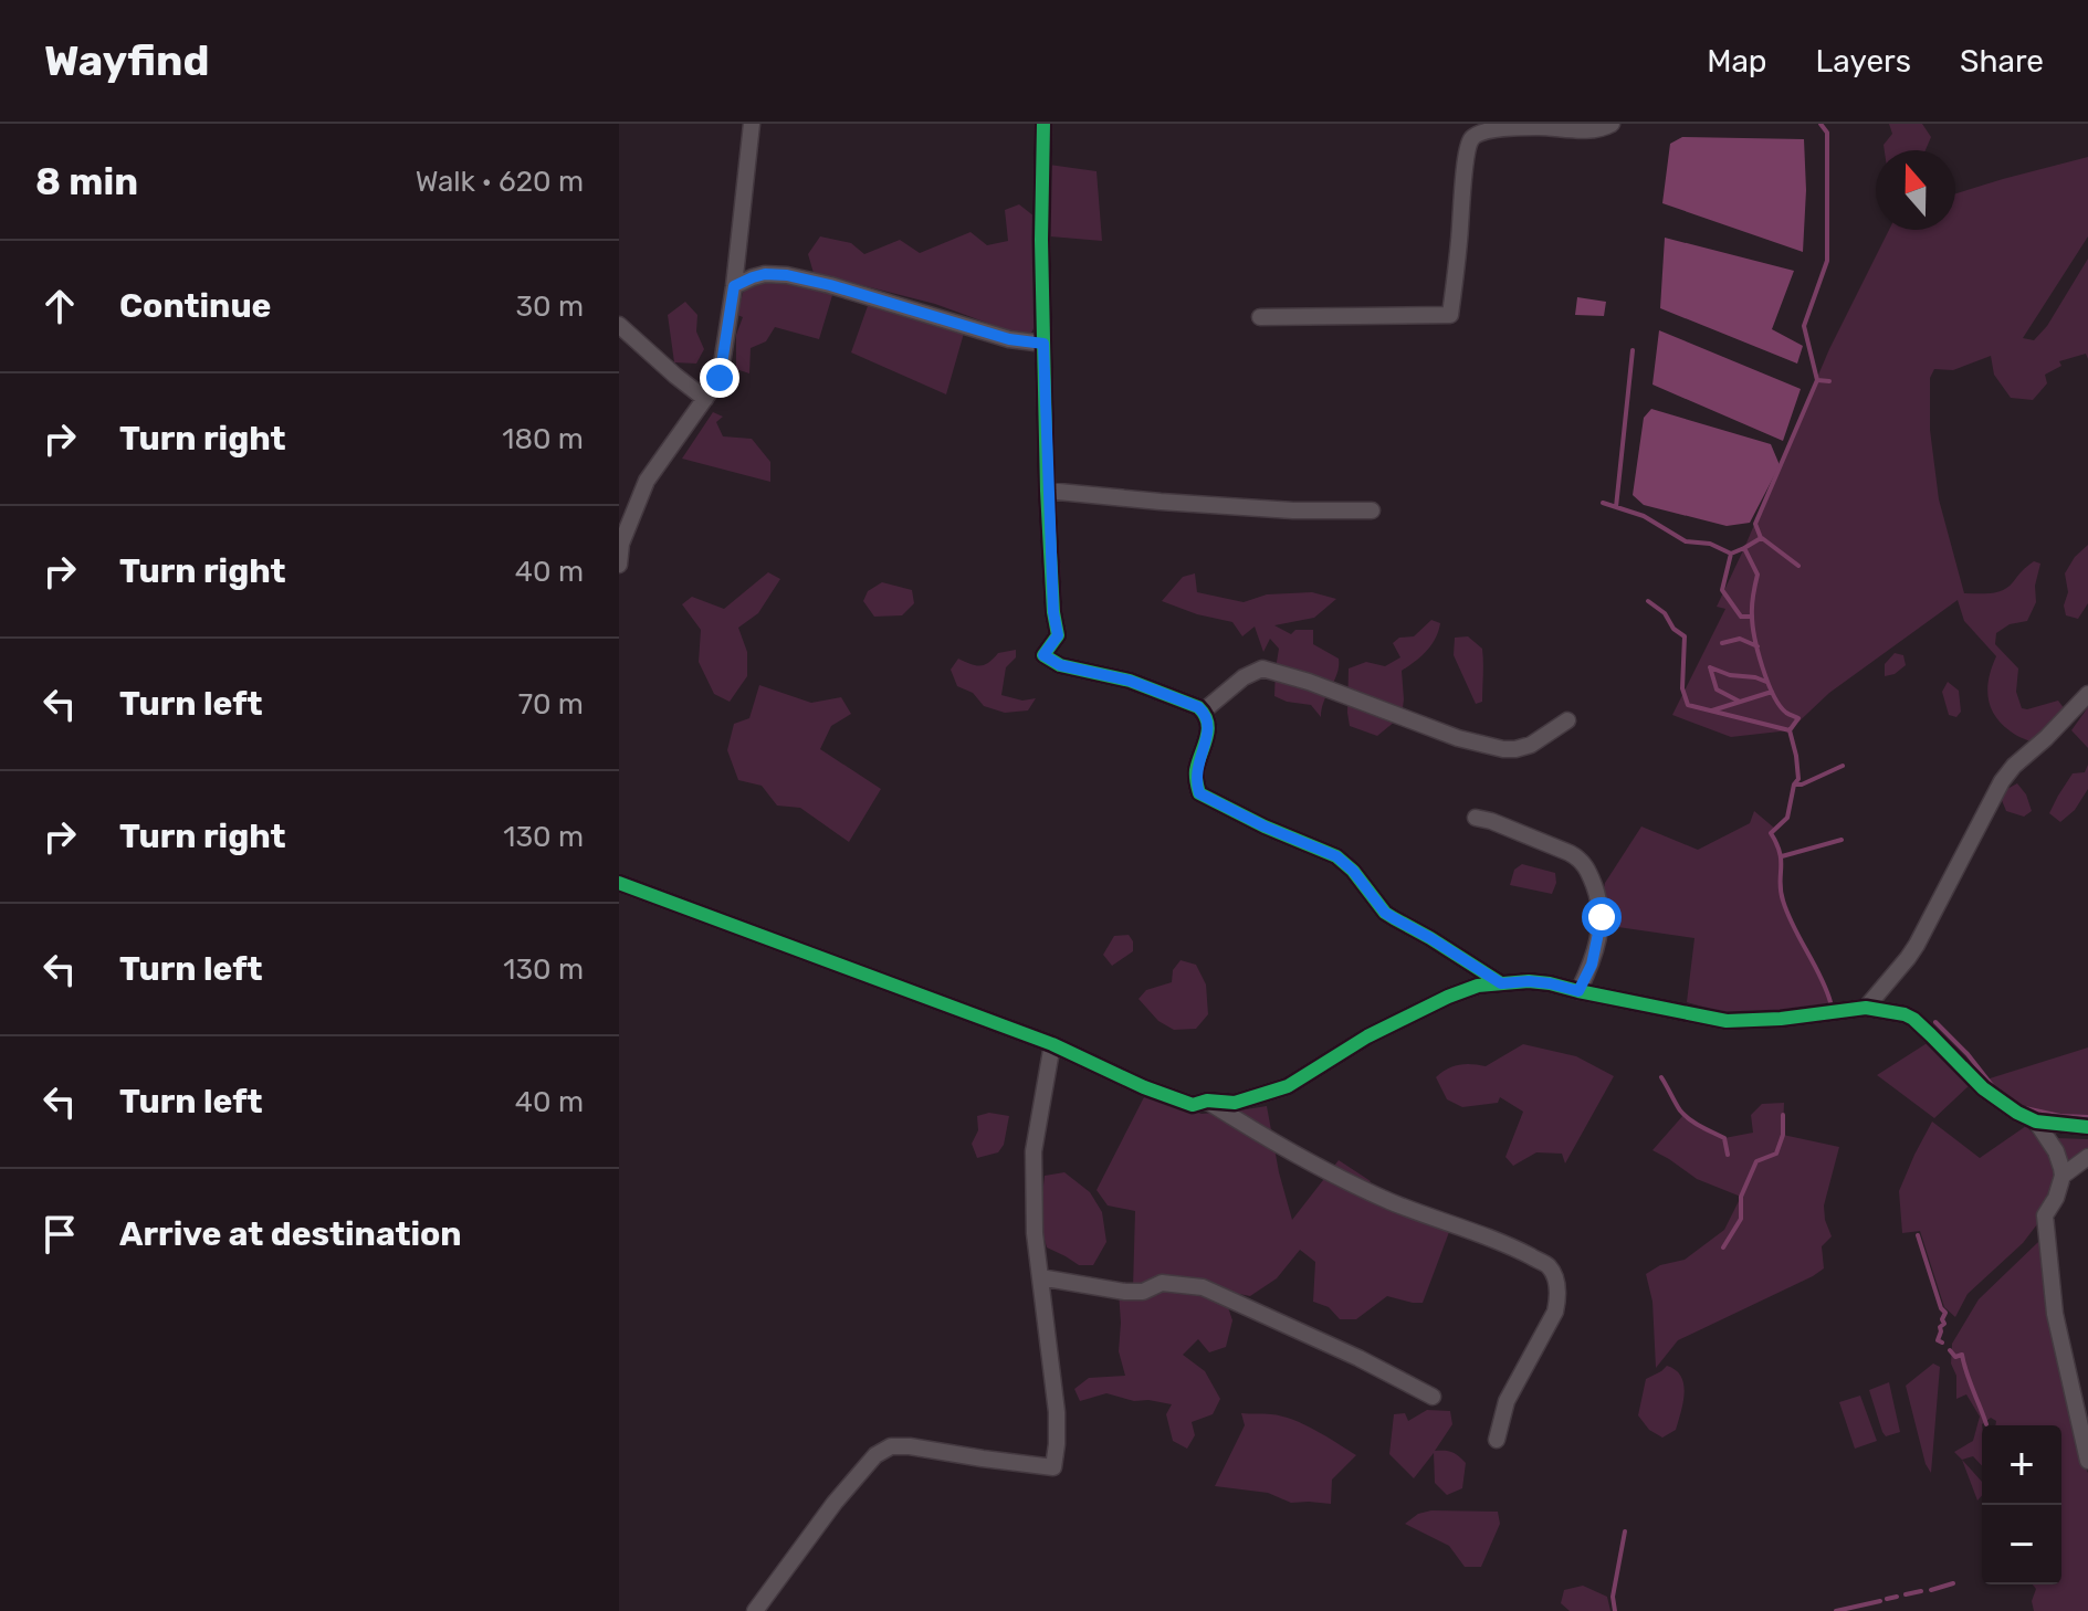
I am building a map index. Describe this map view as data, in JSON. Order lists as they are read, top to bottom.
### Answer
{
  "north": "top",
  "page": {
    "header": "Wayfind",
    "nav": ["Map", "Layers", "Share"],
    "heading": ["8 min", "Walk · 620 m"],
    "list": [
      ["Continue", "30 m"],
      ["Turn right", "180 m"],
      ["Turn right", "40 m"],
      ["Turn left", "70 m"],
      ["Turn right", "130 m"],
      ["Turn left", "130 m"],
      ["Turn left", "40 m"],
      "Arrive at destination"
    ],
    "map_buttons": ["+", "−"]
  }
}
